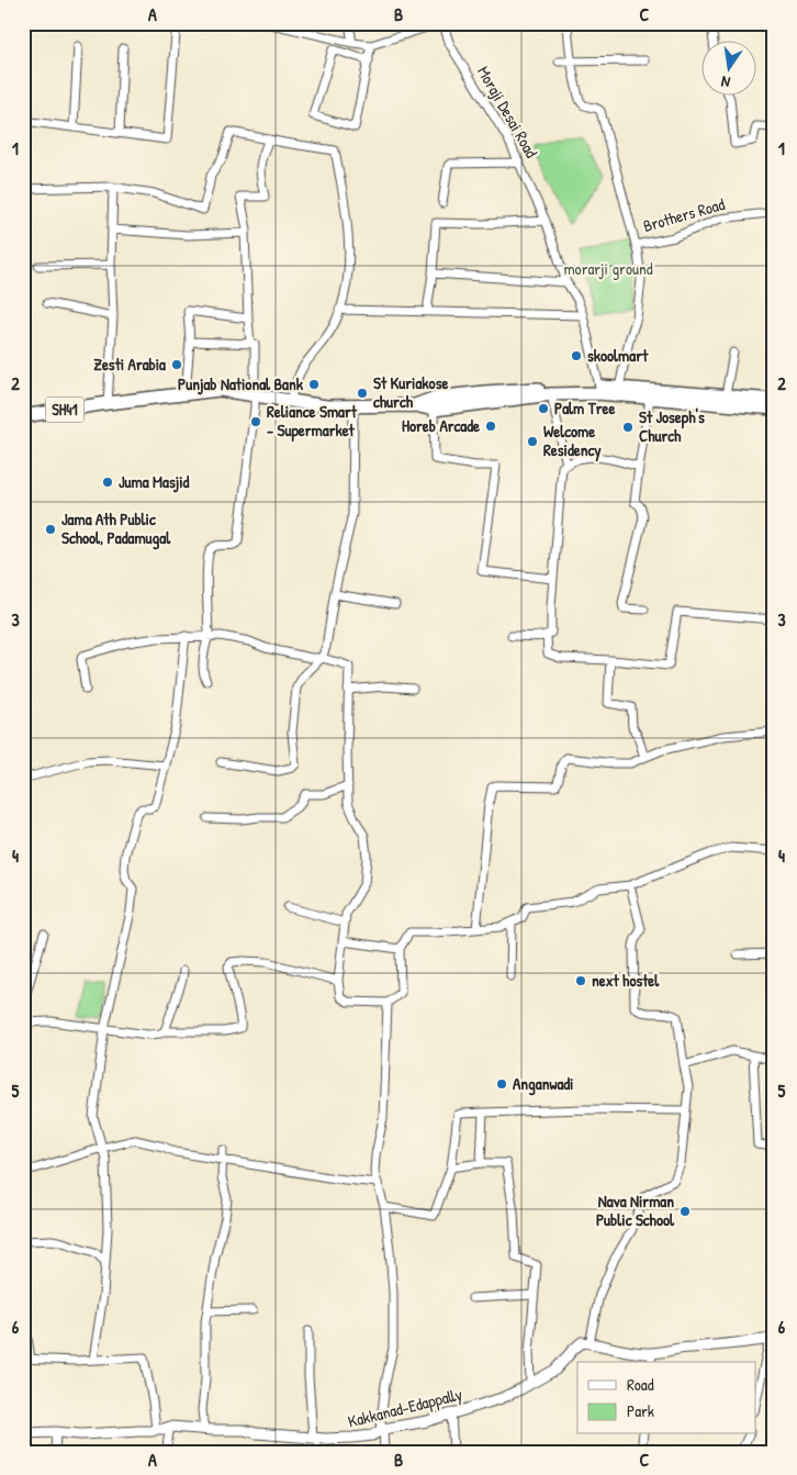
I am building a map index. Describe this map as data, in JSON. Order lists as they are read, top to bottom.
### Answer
{
  "streets": {
    "main road": ["SH41"],
    "street": ["Moraji Desai Road", "Brothers Road", "Kakkanad-Edappally"]
  },
  "parks": ["morarji ground"],
  "places": [
    "skoolmart",
    "Zesti Arabia",
    "Punjab National Bank",
    "St Kuriakose church",
    "Palm Tree",
    "Reliance Smart - Supermarket",
    "Horeb Arcade",
    "St Joseph's Church",
    "Welcome Residency",
    "Juma Masjid",
    "Jama Ath Public School, Padamugal",
    "next hostel",
    "Anganwadi",
    "Nava Nirman Public School"
  ],
  "legend": ["Road", "Park"],
  "north": "bottom",
  "grid": {
    "columns": ["A", "B", "C"],
    "rows": [
      "1",
      "2",
      "3",
      "4",
      "5",
      "6"
    ]
  }
}
